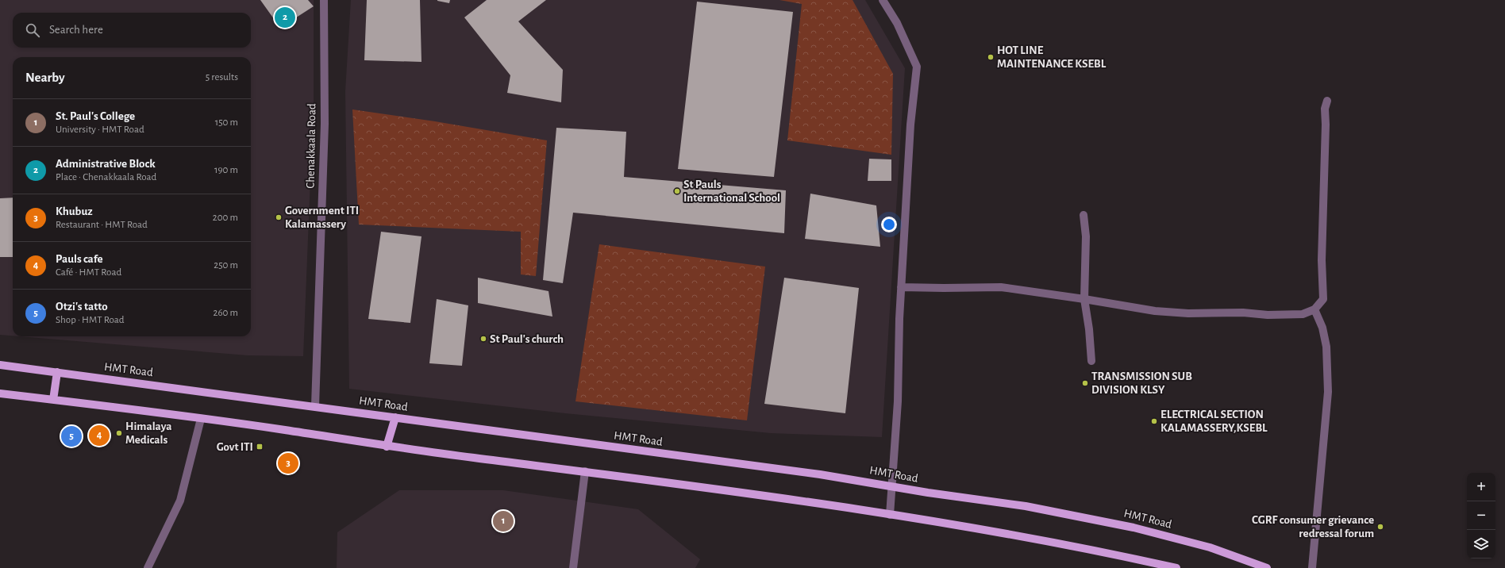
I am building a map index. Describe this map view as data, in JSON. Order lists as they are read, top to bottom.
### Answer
{
  "streets": {
    "main road": ["HMT Road"],
    "street": ["Chenakkaala Road"]
  },
  "crossings": [
    ["Chenakkaala Road", "HMT Road"]
  ],
  "places": {
    "other": [
      "HOT LINE MAINTENANCE KSEBL",
      "St Pauls International School",
      "Government ITI Kalamassery",
      "St Paul's church",
      "TRANSMISSION SUB DIVISION KLSY",
      "ELECTRICAL SECTION KALAMASSERY,KSEBL",
      "Himalaya Medicals",
      "CGRF consumer grievance redressal forum"
    ],
    "transit": ["Govt ITI"]
  },
  "page": {
    "pins": [
      "2",
      "4",
      "5",
      "3",
      "1"
    ],
    "search": "Search here",
    "heading": ["Nearby", "5 results"],
    "list": [
      {
        "mark": "1",
        "name": "St. Paul's College",
        "note": "University · HMT Road",
        "value": "150 m"
      },
      {
        "mark": "2",
        "name": "Administrative Block",
        "note": "Place · Chenakkaala Road",
        "value": "190 m"
      },
      {
        "mark": "3",
        "name": "Khubuz",
        "note": "Restaurant · HMT Road",
        "value": "200 m"
      },
      {
        "mark": "4",
        "name": "Pauls cafe",
        "note": "Café · HMT Road",
        "value": "250 m"
      },
      {
        "mark": "5",
        "name": "Otzi's tatto",
        "note": "Shop · HMT Road",
        "value": "260 m"
      }
    ],
    "map_buttons": ["+", "−"]
  }
}
